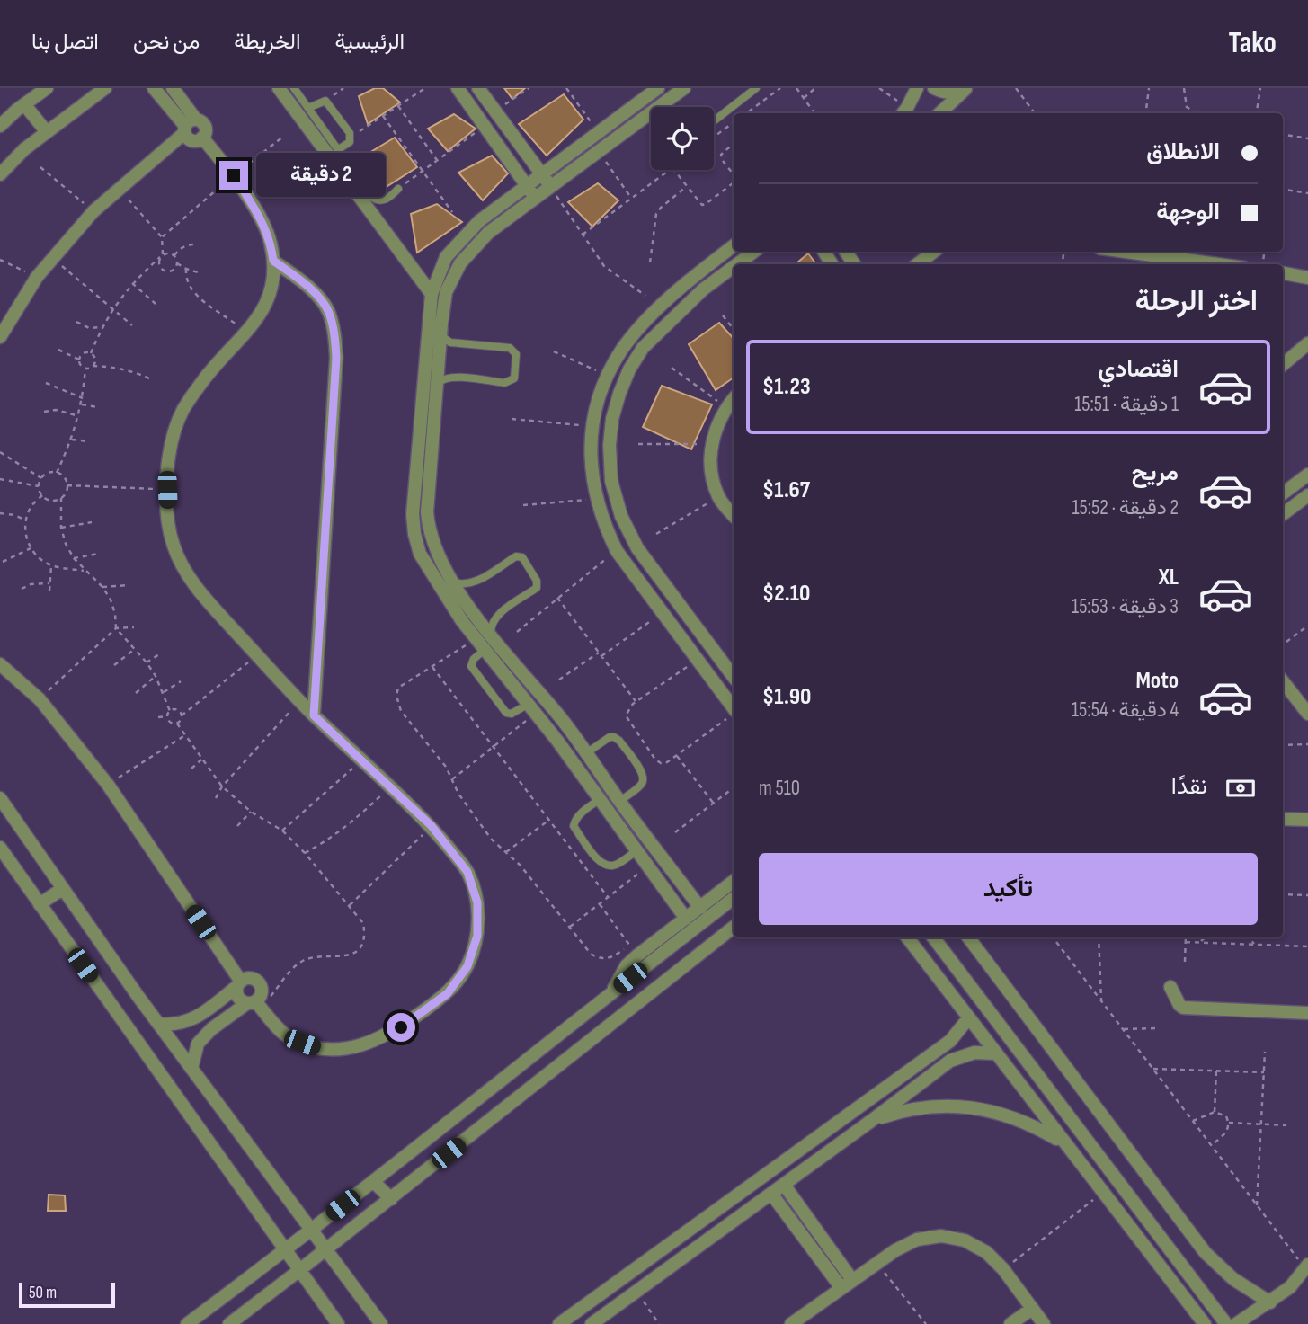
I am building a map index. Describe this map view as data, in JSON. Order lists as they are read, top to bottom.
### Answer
{
  "scale_bar": "50 m",
  "page": {
    "header": "Tako",
    "nav": [
      "الرئيسية",
      "الخريطة",
      "من نحن",
      "اتصل بنا"
    ],
    "banner": ["الانطلاق", "الوجهة"],
    "bubble": "2 دقيقة",
    "heading": "اختر الرحلة",
    "list": [
      {
        "name": "اقتصادي",
        "note": "1 دقيقة · 15:51",
        "value": "$1.23"
      },
      {
        "name": "مريح",
        "note": "2 دقيقة · 15:52",
        "value": "$1.67"
      },
      {
        "name": "XL",
        "note": "3 دقيقة · 15:53",
        "value": "$2.10"
      },
      {
        "name": "Moto",
        "note": "4 دقيقة · 15:54",
        "value": "$1.90"
      }
    ],
    "pay": ["نقدًا", "510 m"],
    "buttons": "تأكيد",
    "scale": "50 m"
  }
}
